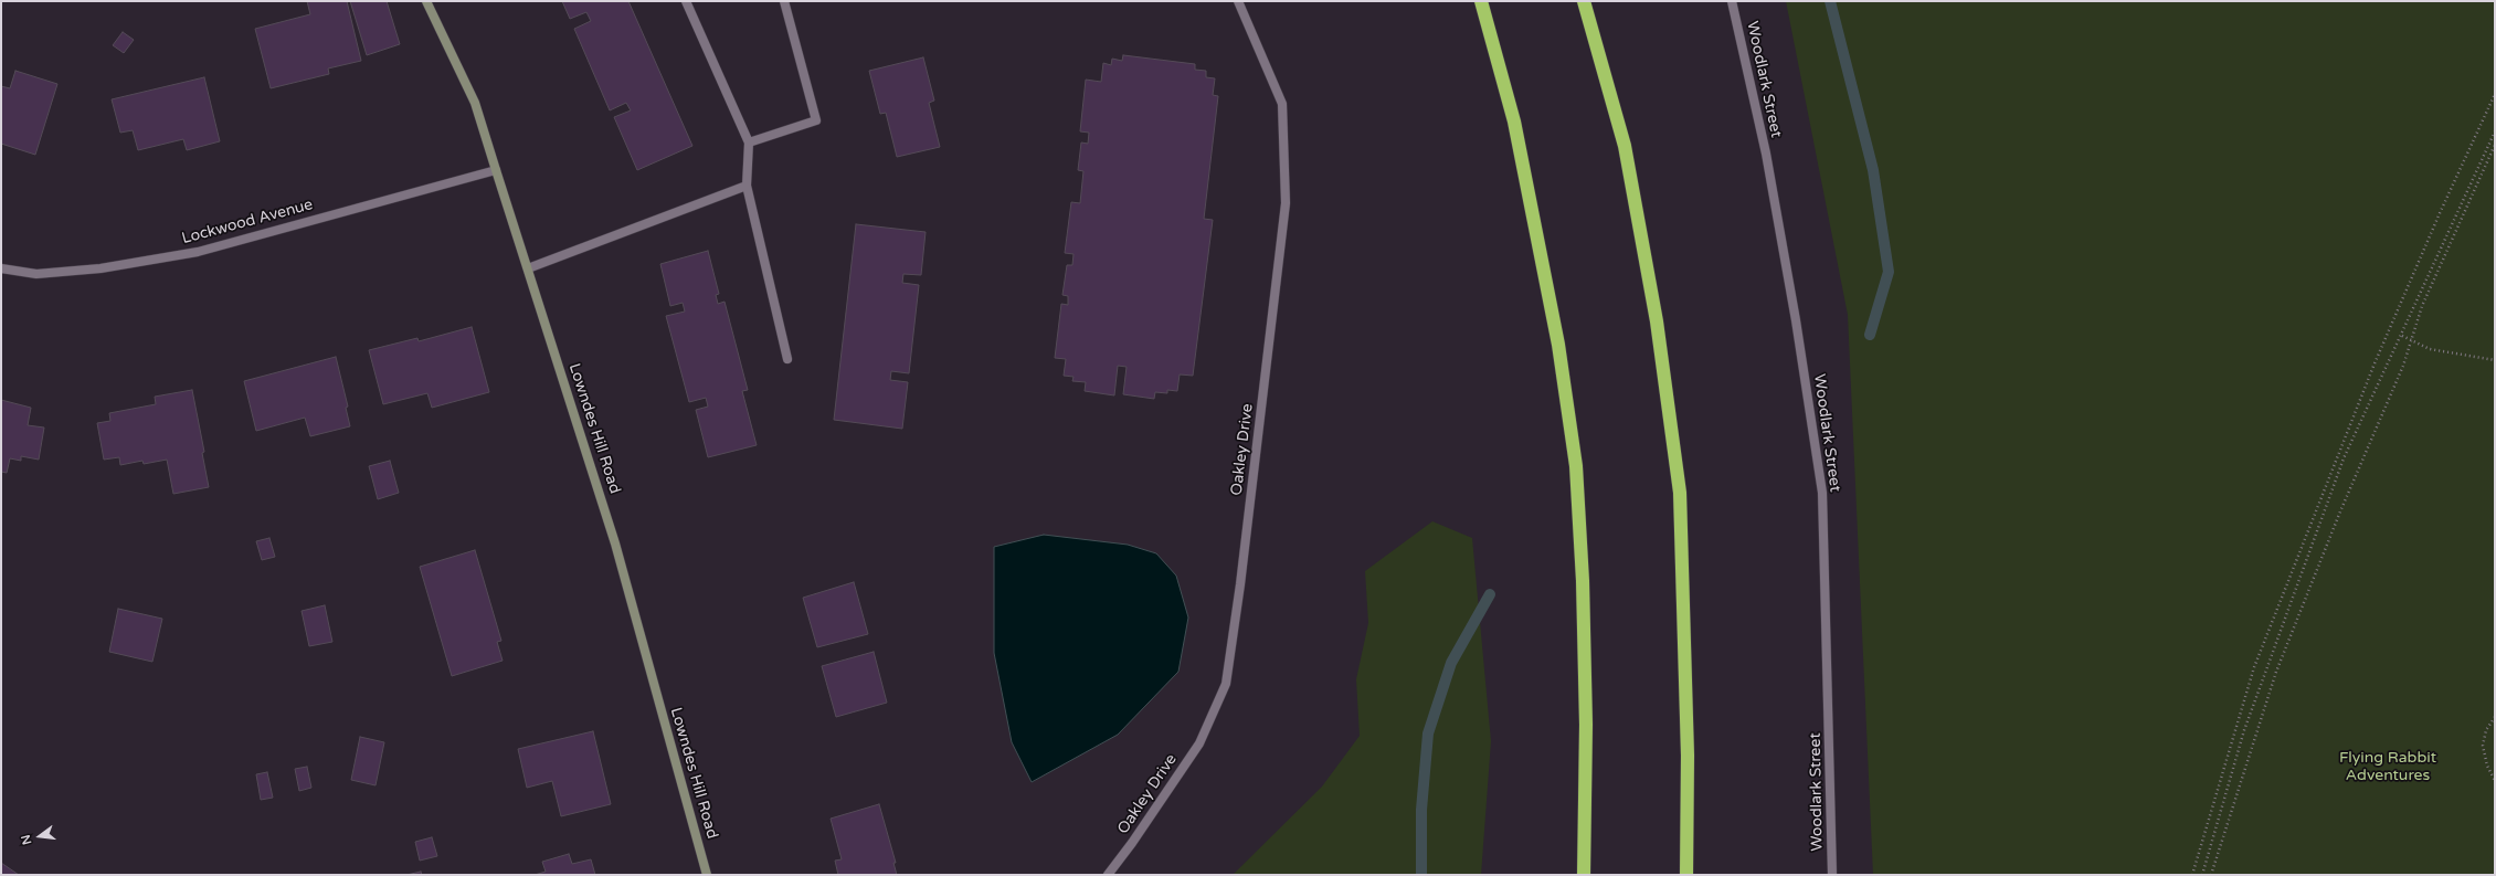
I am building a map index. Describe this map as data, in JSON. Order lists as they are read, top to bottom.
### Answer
{
  "streets": {
    "street": [
      "Woodlark Street",
      "Lockwood Avenue",
      "Lowndes Hill Road",
      "Oakley Drive"
    ]
  },
  "crossings": [
    ["Lockwood Avenue", "Lowndes Hill Road"]
  ],
  "parks": ["Flying Rabbit Adventures"],
  "north": "left"
}
